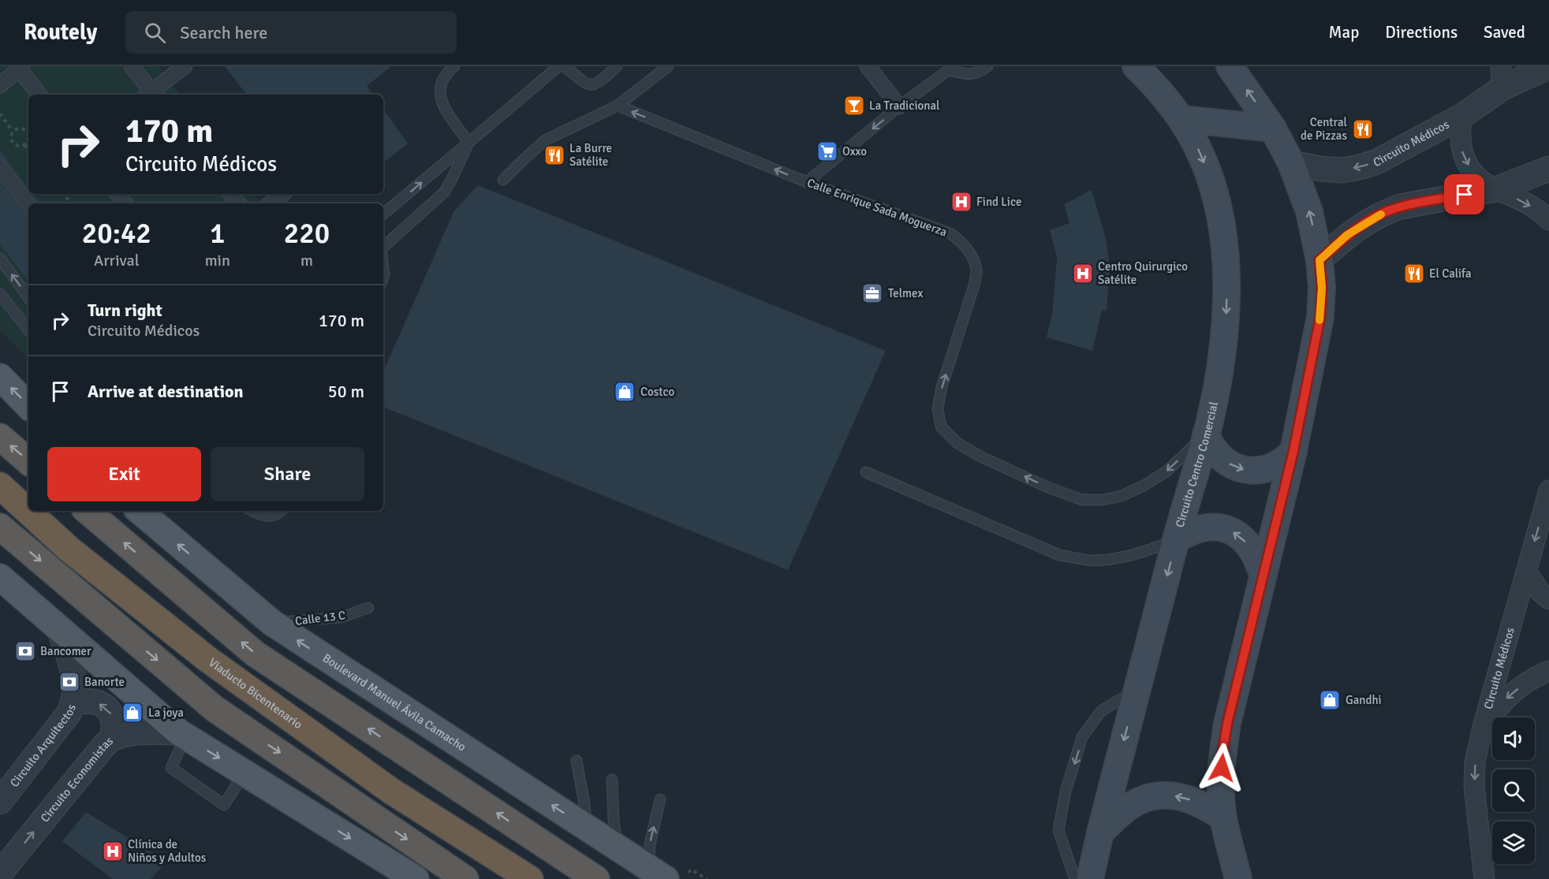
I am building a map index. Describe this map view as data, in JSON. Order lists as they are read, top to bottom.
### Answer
{
  "streets": {
    "highway": ["Viaducto Bicentenario"],
    "main road": ["Circuito Centro Comercial", "Boulevard Manuel Ávila Camacho"],
    "street": ["Circuito Médicos", "Circuito Arquitectos", "Circuito Economistas"],
    "lane": ["Calle Enrique Sada Moguerza", "Calle 13 C"]
  },
  "crossings": [
    ["Calle Enrique Sada Moguerza", "Circuito Centro Comercial"],
    ["Calle 13 C", "Boulevard Manuel Ávila Camacho"]
  ],
  "one_way": ["Circuito Médicos", "Circuito Economistas"],
  "places": {
    "bar": ["La Tradicional"],
    "restaurant": ["Central de Pizzas", "La Burre Satélite", "El Califa"],
    "supermarket": ["Oxxo"],
    "hospital": ["Find Lice", "Centro Quirurgico Satélite", "Clínica de Niños y Adultos"],
    "office": ["Telmex"],
    "shop": ["Costco", "Gandhi", "La joya"],
    "bank": ["Bancomer", "Banorte"]
  },
  "page": {
    "header": "Routely",
    "search": "Search here",
    "nav": ["Map", "Directions", "Saved"],
    "turn": ["170 m", "Circuito Médicos"],
    "eta": [
      "20:42",
      "Arrival",
      "1",
      "min",
      "220",
      "m"
    ],
    "list": [
      {
        "name": "Turn right",
        "note": "Circuito Médicos",
        "value": "170 m"
      },
      {
        "name": "Arrive at destination",
        "value": "50 m"
      }
    ],
    "buttons": ["Exit", "Share"]
  }
}
